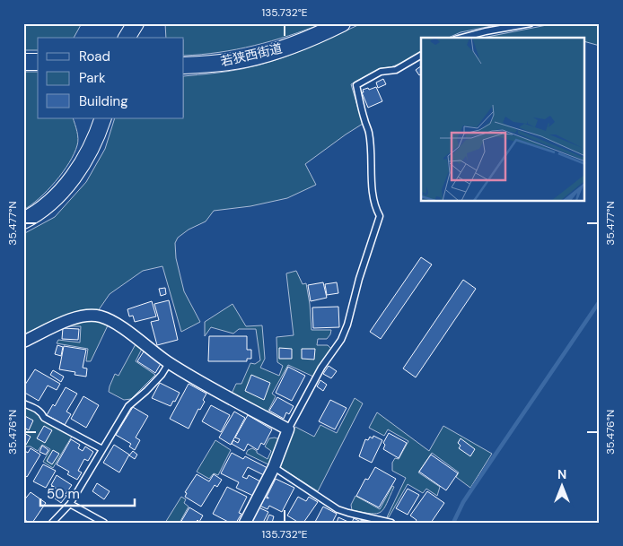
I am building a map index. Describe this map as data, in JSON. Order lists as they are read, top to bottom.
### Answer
{
  "streets": {
    "street": ["若狭西街道"]
  },
  "legend": ["Road", "Park", "Building"],
  "scale_bar": "50 m",
  "north": "top",
  "coordinates": ["135.732°E", "35.477°N", "35.476°N"]
}
